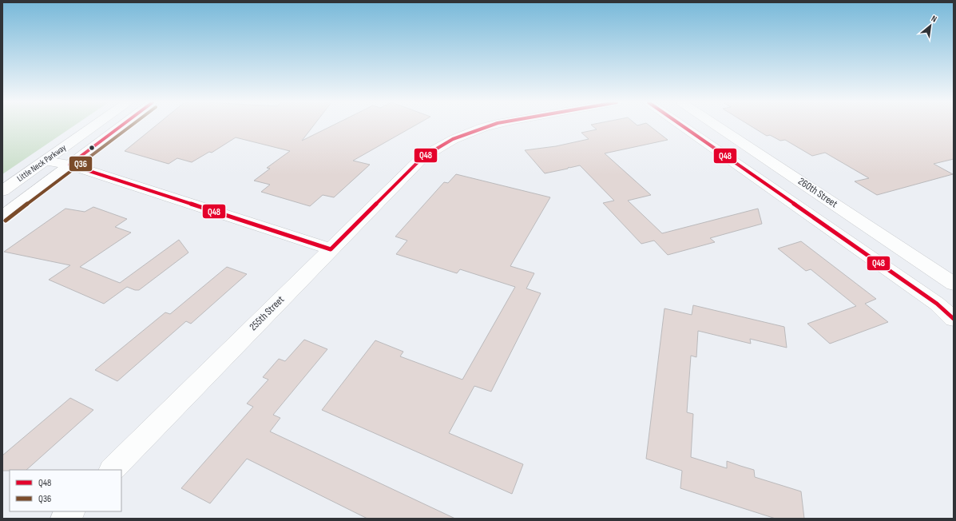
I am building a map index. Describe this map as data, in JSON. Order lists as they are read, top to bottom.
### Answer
{
  "streets": {
    "street": ["Little Neck Parkway", "260th Street", "255th Street"]
  },
  "lines": ["transit line Q48", "transit line Q36"],
  "legend": ["Q48", "Q36"],
  "north": "top right"
}
